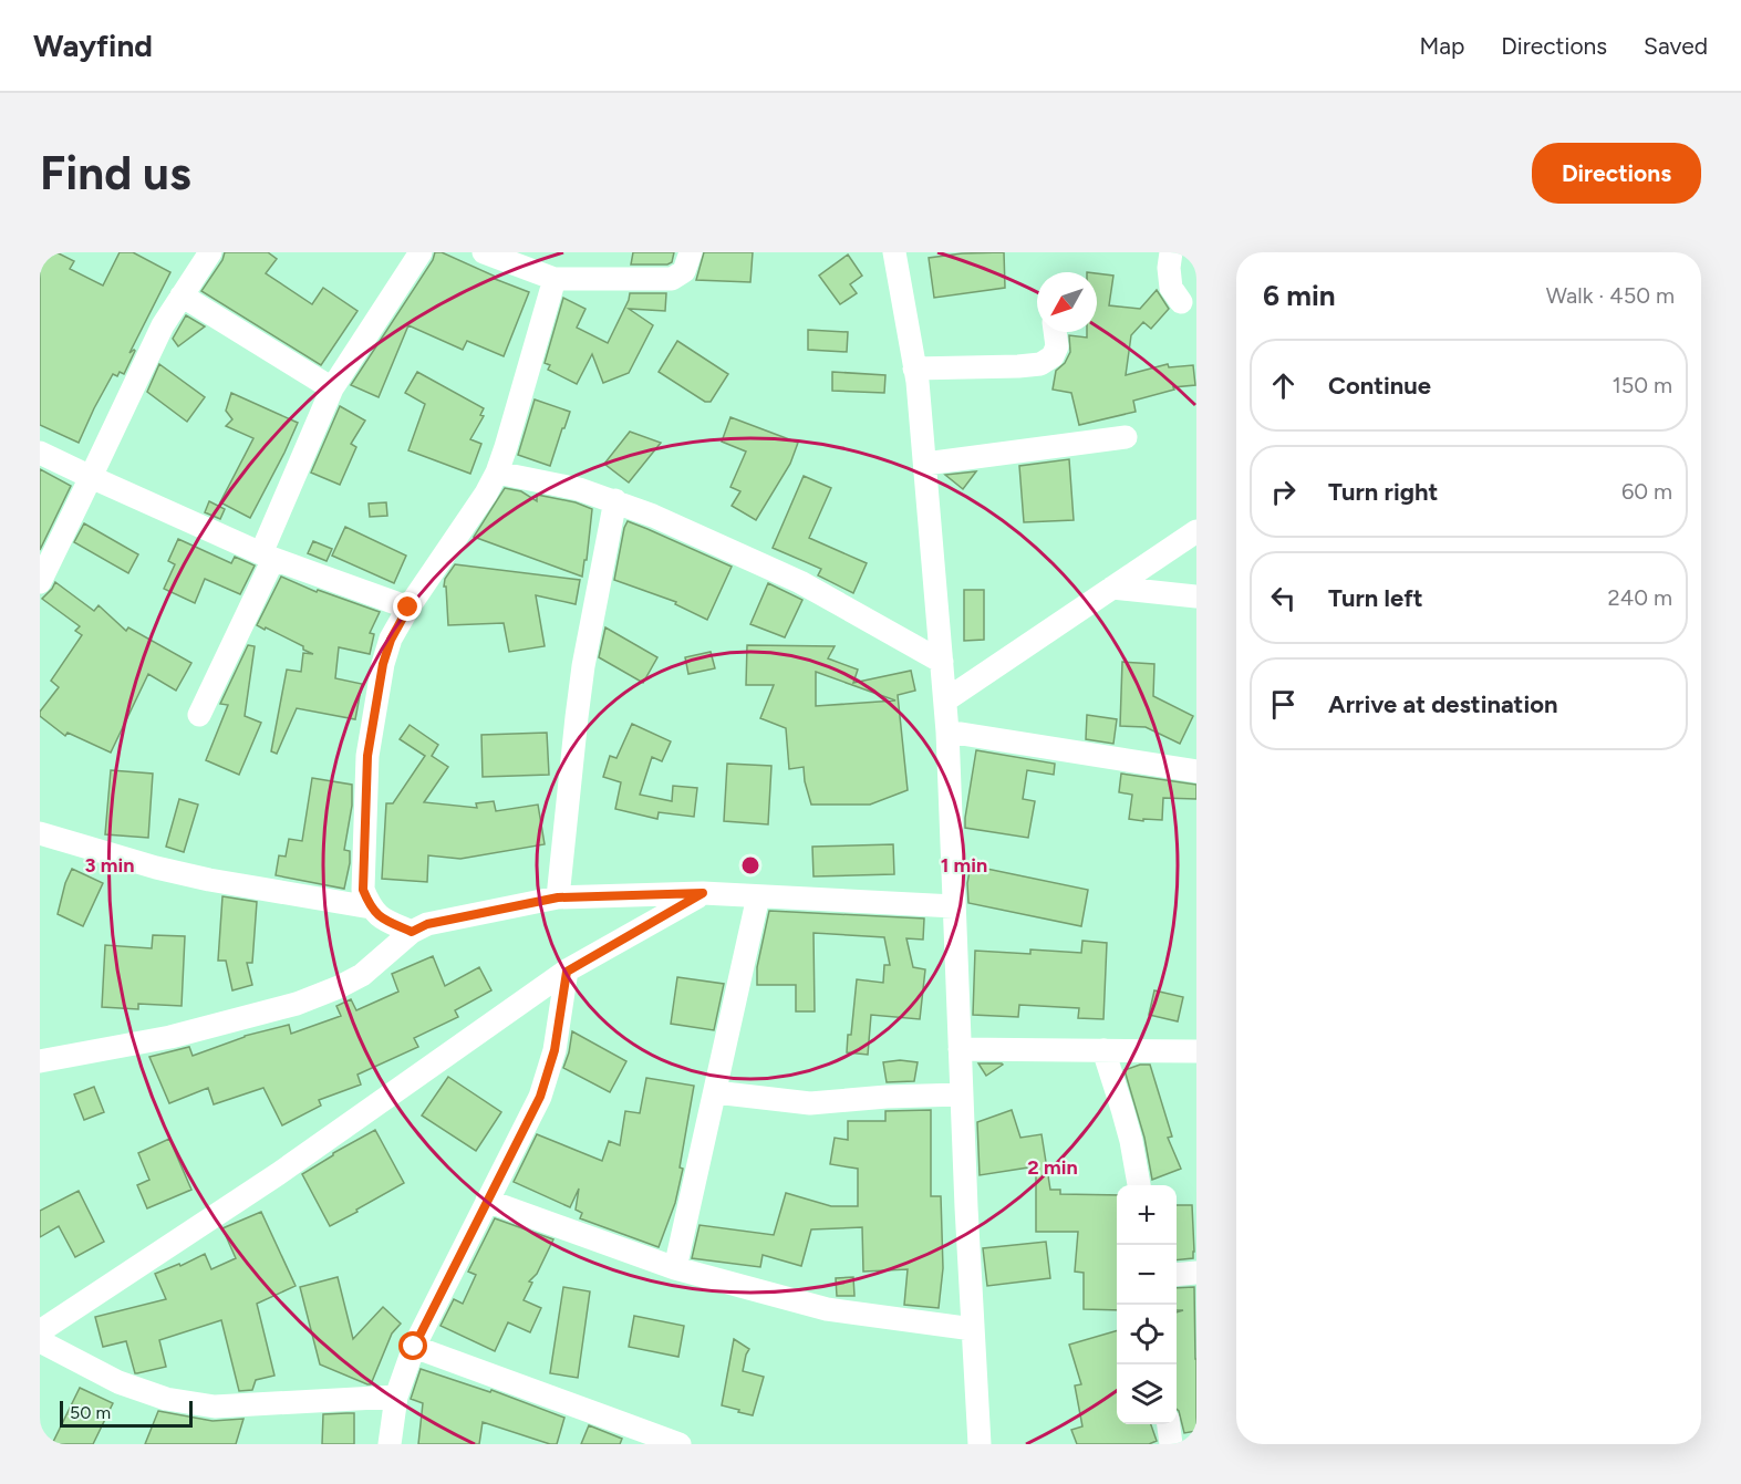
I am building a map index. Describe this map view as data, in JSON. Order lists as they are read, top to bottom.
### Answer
{
  "scale_bar": "50 m",
  "north": "bottom left",
  "page": {
    "header": "Wayfind",
    "nav": ["Map", "Directions", "Saved"],
    "buttons": "Directions",
    "title": "Find us",
    "heading": ["6 min", "Walk · 450 m"],
    "list": [
      ["Continue", "150 m"],
      ["Turn right", "60 m"],
      ["Turn left", "240 m"],
      "Arrive at destination"
    ],
    "map_buttons": ["+", "−"],
    "scale": "50 m"
  },
  "rings": ["1 min", "3 min", "2 min"]
}
